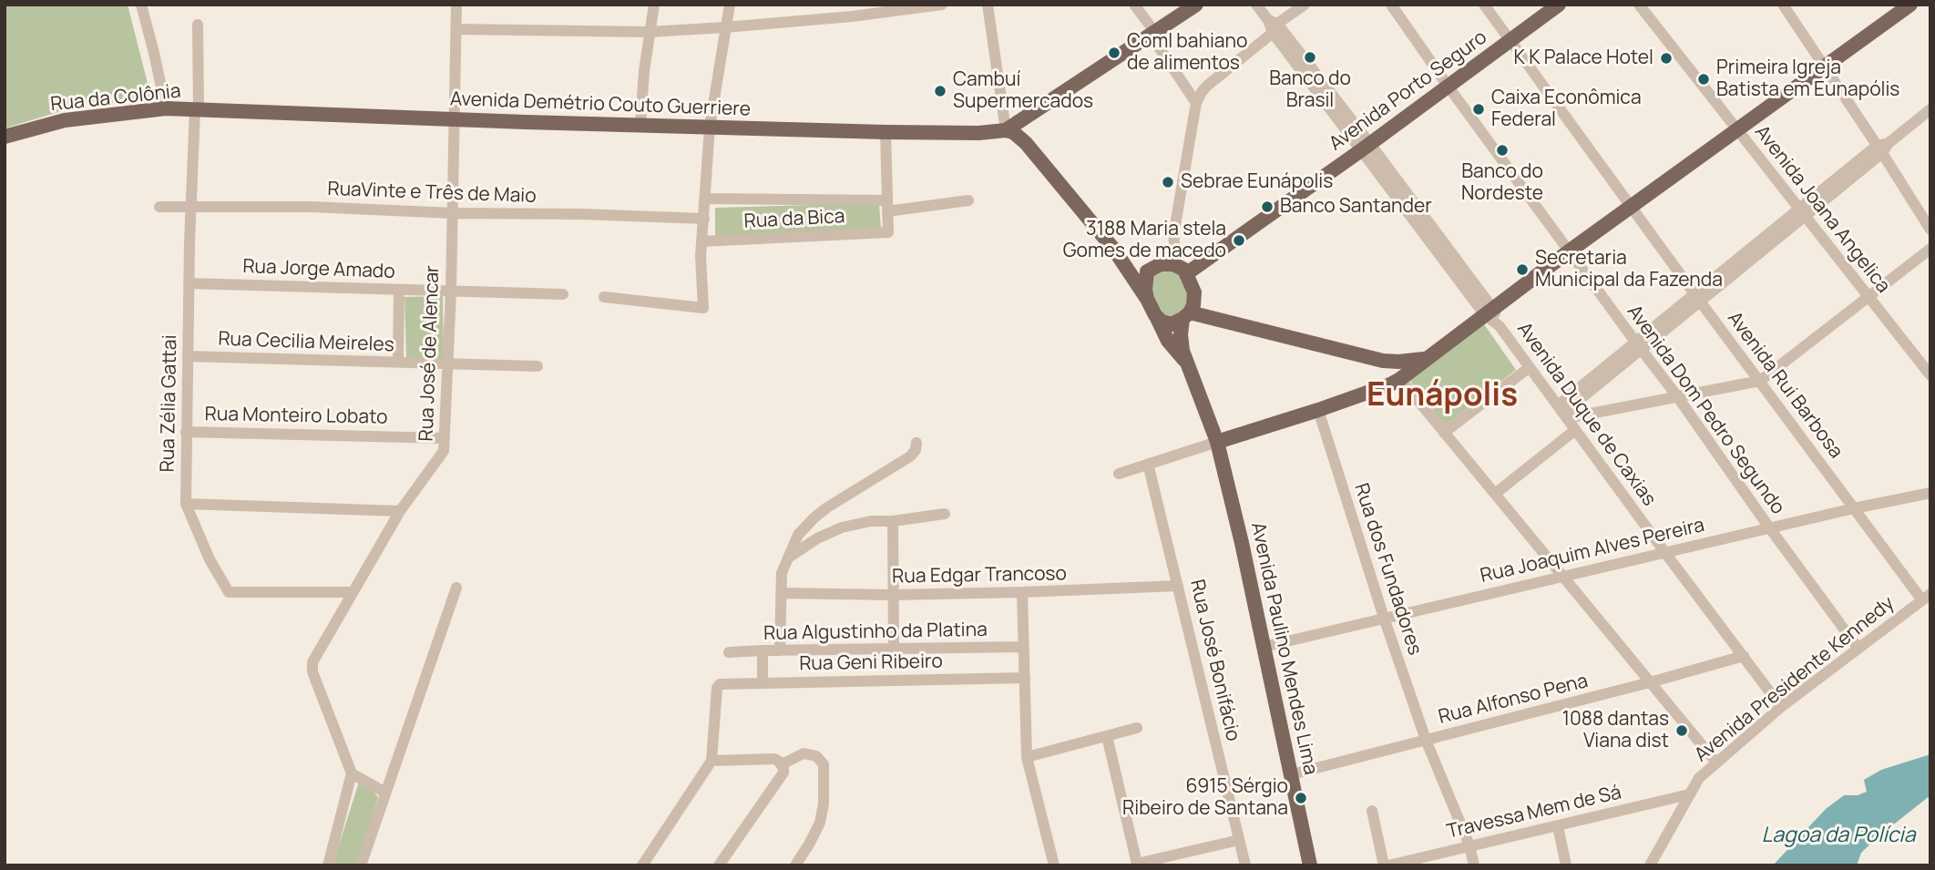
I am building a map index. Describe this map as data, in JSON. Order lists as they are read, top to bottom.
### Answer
{
  "streets": {
    "main road": [
      "Avenida Porto Seguro",
      "Rua da Colônia",
      "Avenida Demétrio Couto Guerriere",
      "Avenida Paulino Mendes Lima"
    ],
    "street": [
      "RuaVinte e Três de Maio",
      "Avenida Joana Angelica",
      "Rua da Bica",
      "Rua Jorge Amado",
      "Rua Cecilia Meireles",
      "Rua José de Alencar",
      "Avenida Rui Barbosa",
      "Rua Zélia Gattai",
      "Avenida Dom Pedro Segundo",
      "Avenida Duque de Caxias",
      "Rua Monteiro Lobato",
      "Rua Joaquim Alves Pereira",
      "Rua dos Fundadores",
      "Rua Edgar Trancoso",
      "Rua Algustinho da Platina",
      "Rua José Bonifácio",
      "Rua Geni Ribeiro",
      "Avenida Presidente Kennedy",
      "Rua Alfonso Pena",
      "Travessa Mem de Sá"
    ]
  },
  "crossings": [
    ["Avenida Porto Seguro", "Avenida Rui Barbosa"],
    ["Avenida Porto Seguro", "Avenida Dom Pedro Segundo"],
    ["Avenida Porto Seguro", "Avenida Duque de Caxias"],
    ["Rua da Colônia", "Avenida Demétrio Couto Guerriere"],
    ["Rua da Colônia", "Rua Zélia Gattai"],
    ["Avenida Demétrio Couto Guerriere", "Rua José de Alencar"],
    ["Avenida Demétrio Couto Guerriere", "Rua Zélia Gattai"],
    ["RuaVinte e Três de Maio", "Rua José de Alencar"],
    ["RuaVinte e Três de Maio", "Rua Zélia Gattai"],
    ["Rua Jorge Amado", "Rua José de Alencar"],
    ["Rua Jorge Amado", "Rua Zélia Gattai"],
    ["Rua Cecilia Meireles", "Rua José de Alencar"],
    ["Rua Cecilia Meireles", "Rua Zélia Gattai"],
    ["Rua José de Alencar", "Rua Zélia Gattai"],
    ["Rua José de Alencar", "Rua Monteiro Lobato"],
    ["Avenida Rui Barbosa", "Rua Joaquim Alves Pereira"],
    ["Avenida Rui Barbosa", "Avenida Presidente Kennedy"],
    ["Rua Zélia Gattai", "Rua Monteiro Lobato"],
    ["Avenida Dom Pedro Segundo", "Rua Joaquim Alves Pereira"],
    ["Avenida Dom Pedro Segundo", "Avenida Presidente Kennedy"],
    ["Avenida Duque de Caxias", "Rua Joaquim Alves Pereira"],
    ["Avenida Duque de Caxias", "Avenida Presidente Kennedy"],
    ["Avenida Duque de Caxias", "Rua Alfonso Pena"],
    ["Rua Joaquim Alves Pereira", "Rua dos Fundadores"],
    ["Rua Joaquim Alves Pereira", "Avenida Paulino Mendes Lima"],
    ["Rua dos Fundadores", "Rua Alfonso Pena"],
    ["Rua dos Fundadores", "Travessa Mem de Sá"],
    ["Rua Edgar Trancoso", "Rua José Bonifácio"],
    ["Avenida Paulino Mendes Lima", "Rua Alfonso Pena"],
    ["Avenida Presidente Kennedy", "Travessa Mem de Sá"]
  ],
  "districts": ["Eunápolis"],
  "water": ["Lagoa da Polícia"],
  "places": [
    "Coml bahiano de alimentos",
    "Banco do Brasil",
    "K K Palace Hotel",
    "Primeira Igreja Batista em Eunapólis",
    "Cambuí Supermercados",
    "Caixa Econômica Federal",
    "Banco do Nordeste",
    "Sebrae Eunápolis",
    "Banco Santander",
    "3188 Maria stela Gomes de macedo",
    "Secretaria Municipal da Fazenda",
    "1088 dantas Viana dist",
    "6915 Sérgio Ribeiro de Santana"
  ]
}
